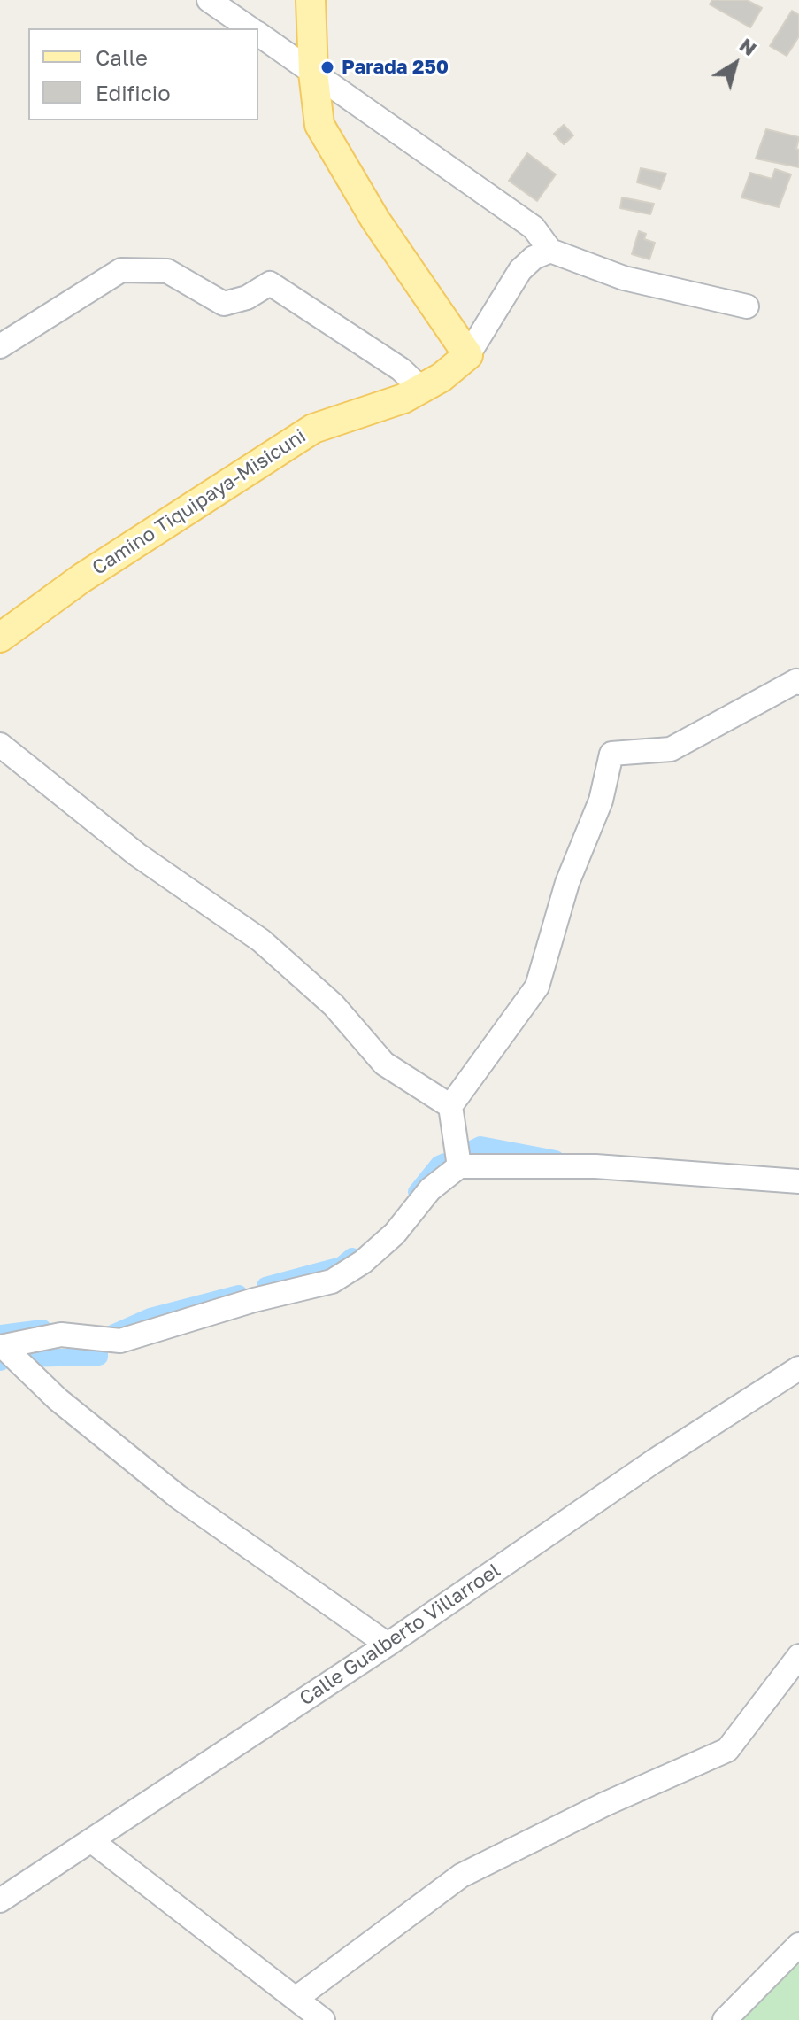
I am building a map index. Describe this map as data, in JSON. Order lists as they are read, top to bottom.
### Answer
{
  "streets": {
    "main road": ["Camino Tiquipaya-Misicuni"],
    "street": ["Calle Gualberto Villarroel"]
  },
  "places": ["Parada 250"],
  "legend": ["Calle", "Edificio"],
  "north": "top right"
}
